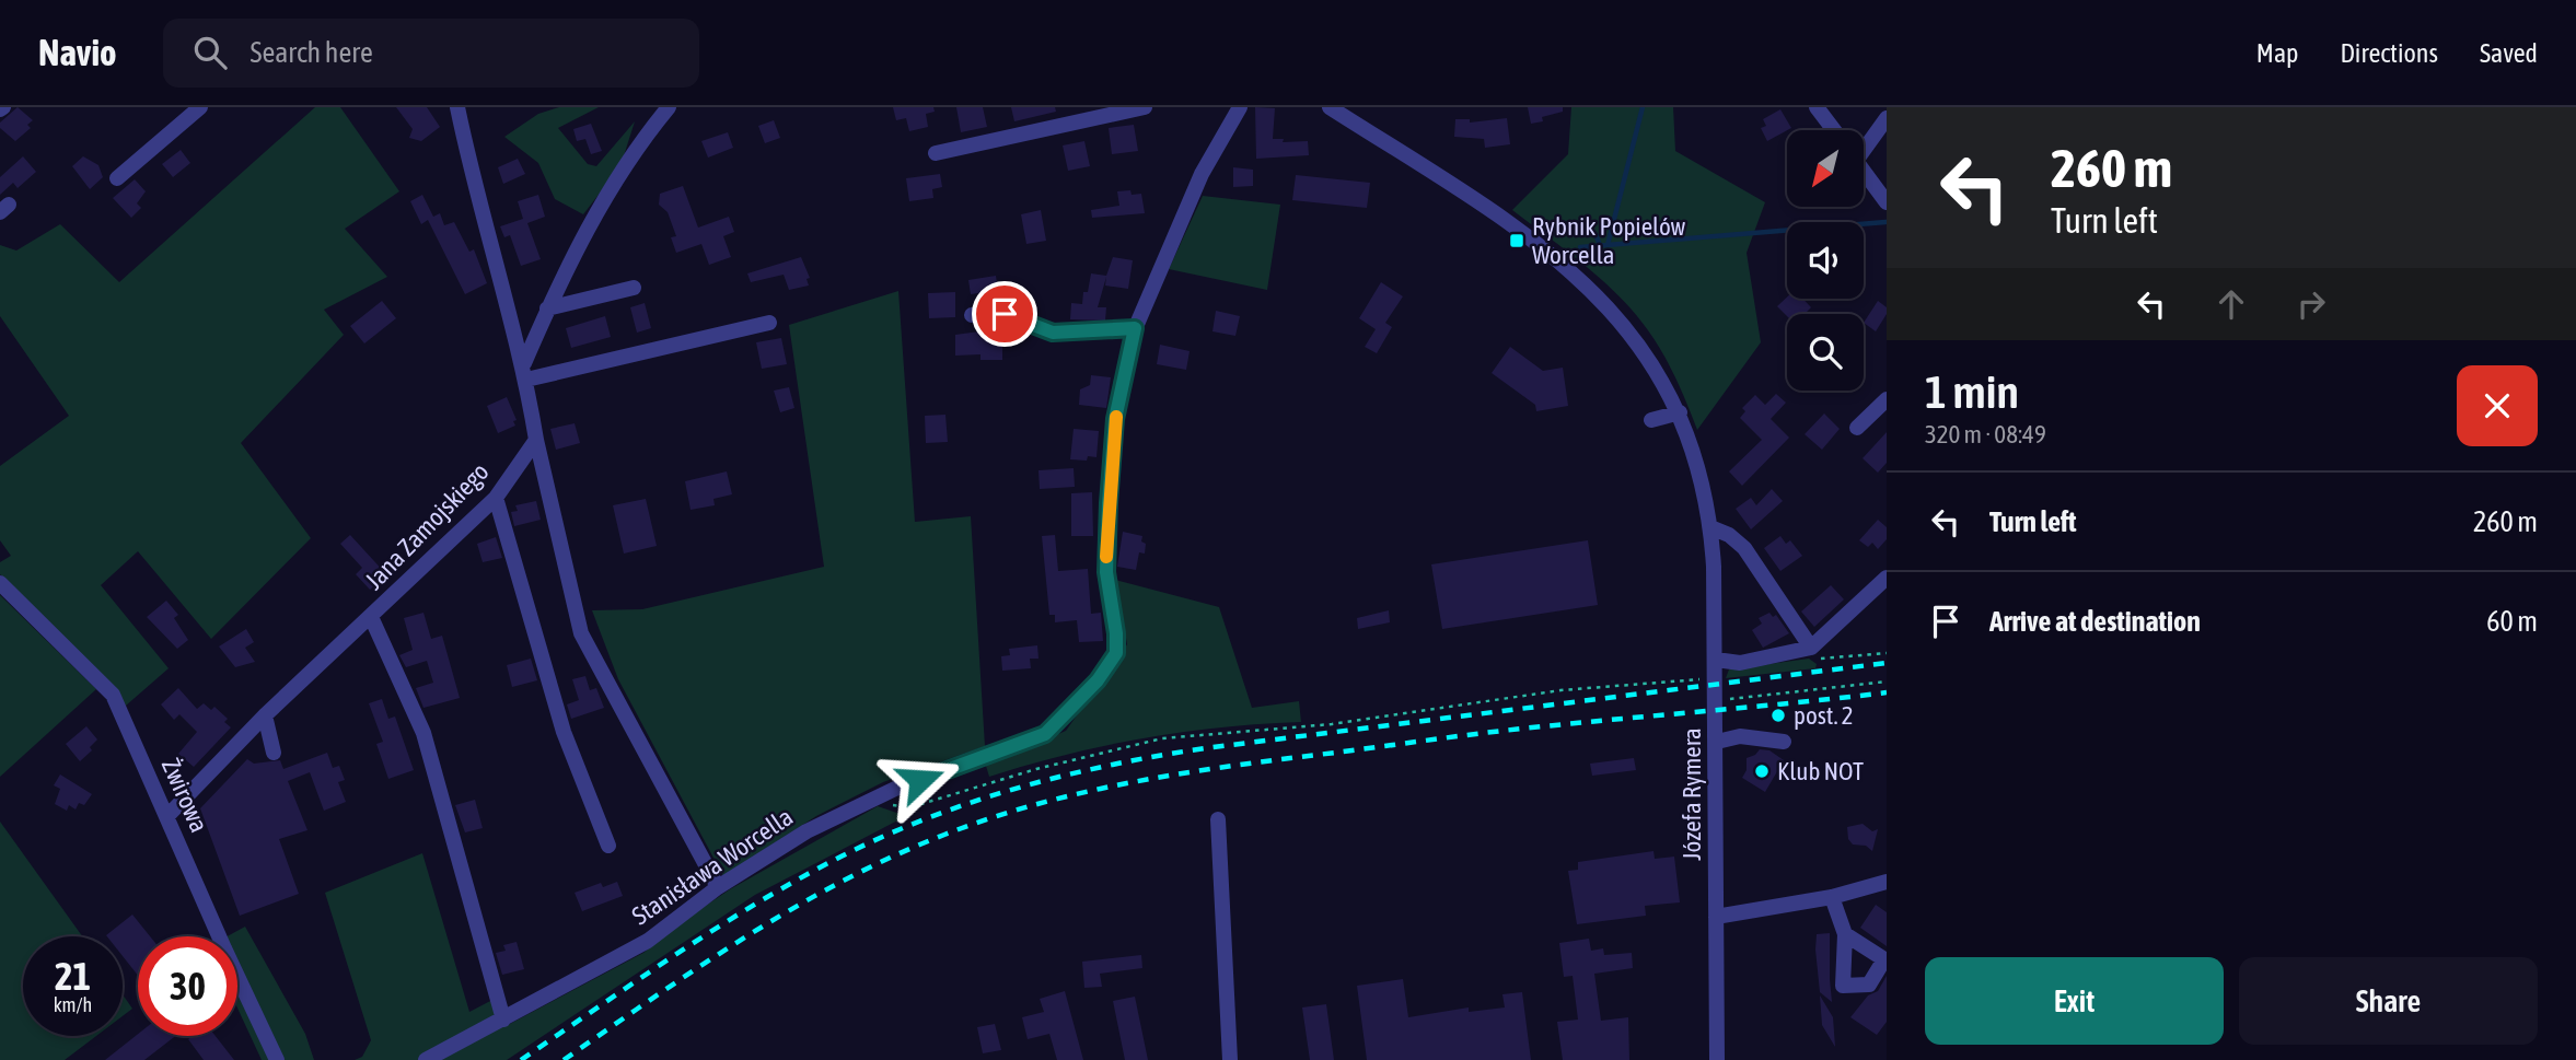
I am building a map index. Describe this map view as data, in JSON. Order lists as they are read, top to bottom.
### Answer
{
  "streets": {
    "street": [
      "Jana Zamojskiego",
      "Józefa Rymera",
      "Żwirowa",
      "Stanisława Worcella"
    ]
  },
  "crossings": [
    ["Jana Zamojskiego", "Żwirowa"]
  ],
  "places": {
    "transit": ["Rybnik Popielów Worcella"],
    "other": ["post. 2", "Klub NOT"]
  },
  "north": "bottom left",
  "page": {
    "header": "Navio",
    "search": "Search here",
    "nav": ["Map", "Directions", "Saved"],
    "turn": ["260 m", "Turn left"],
    "heading": ["1 min", "320 m · 08:49"],
    "list": [
      {
        "name": "Turn left",
        "value": "260 m"
      },
      {
        "name": "Arrive at destination",
        "value": "60 m"
      }
    ],
    "speed": "21 km/h",
    "limit": "30",
    "buttons": ["Exit", "Share"]
  }
}
